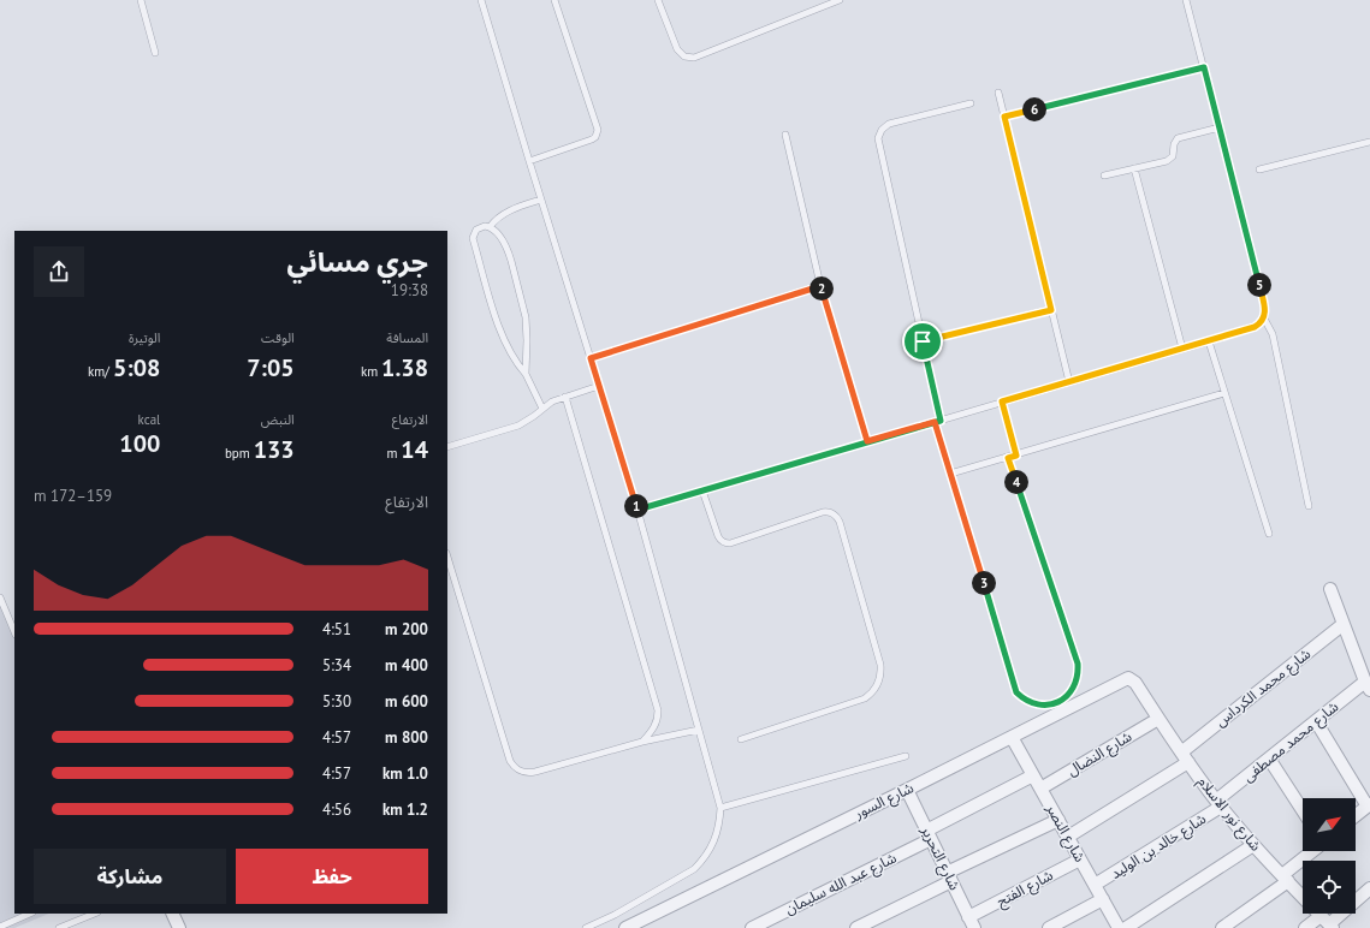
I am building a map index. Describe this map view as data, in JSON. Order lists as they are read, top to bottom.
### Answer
{
  "streets": {
    "street": [
      "شارع محمد الكرداس",
      "شارع محمد مصطفى",
      "شارع النضال",
      "شارع السور",
      "شارع نور الاسلام",
      "شارع النصر",
      "شارع خالد بن الوليد",
      "شارع التحرير",
      "شارع عبد الله سليمان",
      "شارع الفتح"
    ]
  },
  "crossings": [
    ["شارع محمد الكرداس", "شارع نور الاسلام"],
    ["شارع محمد مصطفى", "شارع نور الاسلام"],
    ["شارع محمد مصطفى", "شارع خالد بن الوليد"],
    ["شارع النضال", "شارع نور الاسلام"],
    ["شارع النضال", "شارع النصر"],
    ["شارع السور", "شارع نور الاسلام"],
    ["شارع السور", "شارع النصر"],
    ["شارع السور", "شارع التحرير"],
    ["شارع نور الاسلام", "شارع خالد بن الوليد"],
    ["شارع النصر", "شارع خالد بن الوليد"],
    ["شارع النصر", "شارع عبد الله سليمان"],
    ["شارع النصر", "شارع الفتح"],
    ["شارع التحرير", "شارع عبد الله سليمان"],
    ["شارع التحرير", "شارع الفتح"]
  ],
  "north": "top right",
  "page": {
    "pins": [
      "6",
      "5",
      "2",
      "4",
      "1",
      "3"
    ],
    "heading": ["جري مسائي", "19:38"],
    "stats": [
      ["المسافة", "1.38 km"],
      ["الوقت", "7:05"],
      ["الوتيرة", "5:08 /km"],
      ["الارتفاع", "14 m"],
      ["النبض", "133 bpm"],
      ["kcal", "100"]
    ],
    "chart": ["الارتفاع", "159–172 m"],
    "list": [
      {
        "name": "200 m",
        "note": "4:51"
      },
      {
        "name": "400 m",
        "note": "5:34"
      },
      {
        "name": "600 m",
        "note": "5:30"
      },
      {
        "name": "800 m",
        "note": "4:57"
      },
      {
        "name": "1.0 km",
        "note": "4:57"
      },
      {
        "name": "1.2 km",
        "note": "4:56"
      }
    ],
    "buttons": ["حفظ", "مشاركة"]
  }
}
